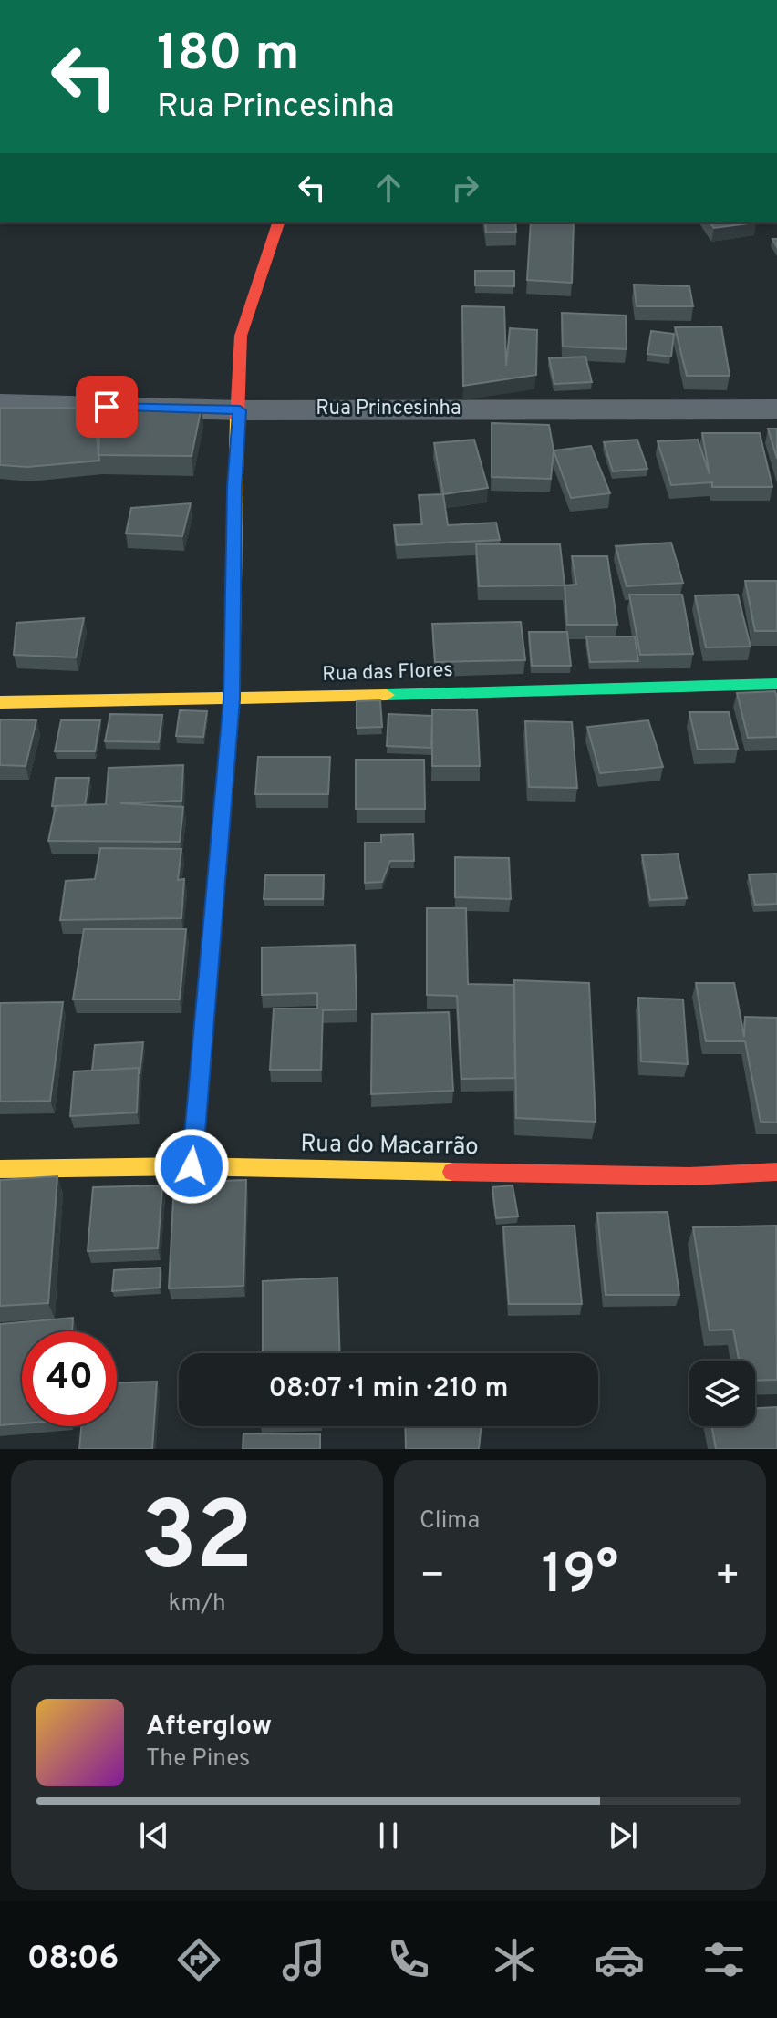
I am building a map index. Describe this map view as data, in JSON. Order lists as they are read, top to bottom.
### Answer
{
  "streets": {
    "street": ["Rua Princesinha", "Rua das Flores", "Rua do Macarrão"]
  },
  "page": {
    "turn": ["180 m", "Rua Princesinha"],
    "limit": "40",
    "trip": "08:07 · 1 min · 210 m",
    "tile": [
      ["32", "km/h"],
      "Clima"
    ],
    "heat": ["−", "19°", "+"],
    "song": ["Afterglow", "The Pines"],
    "tabs": "08:06"
  }
}
